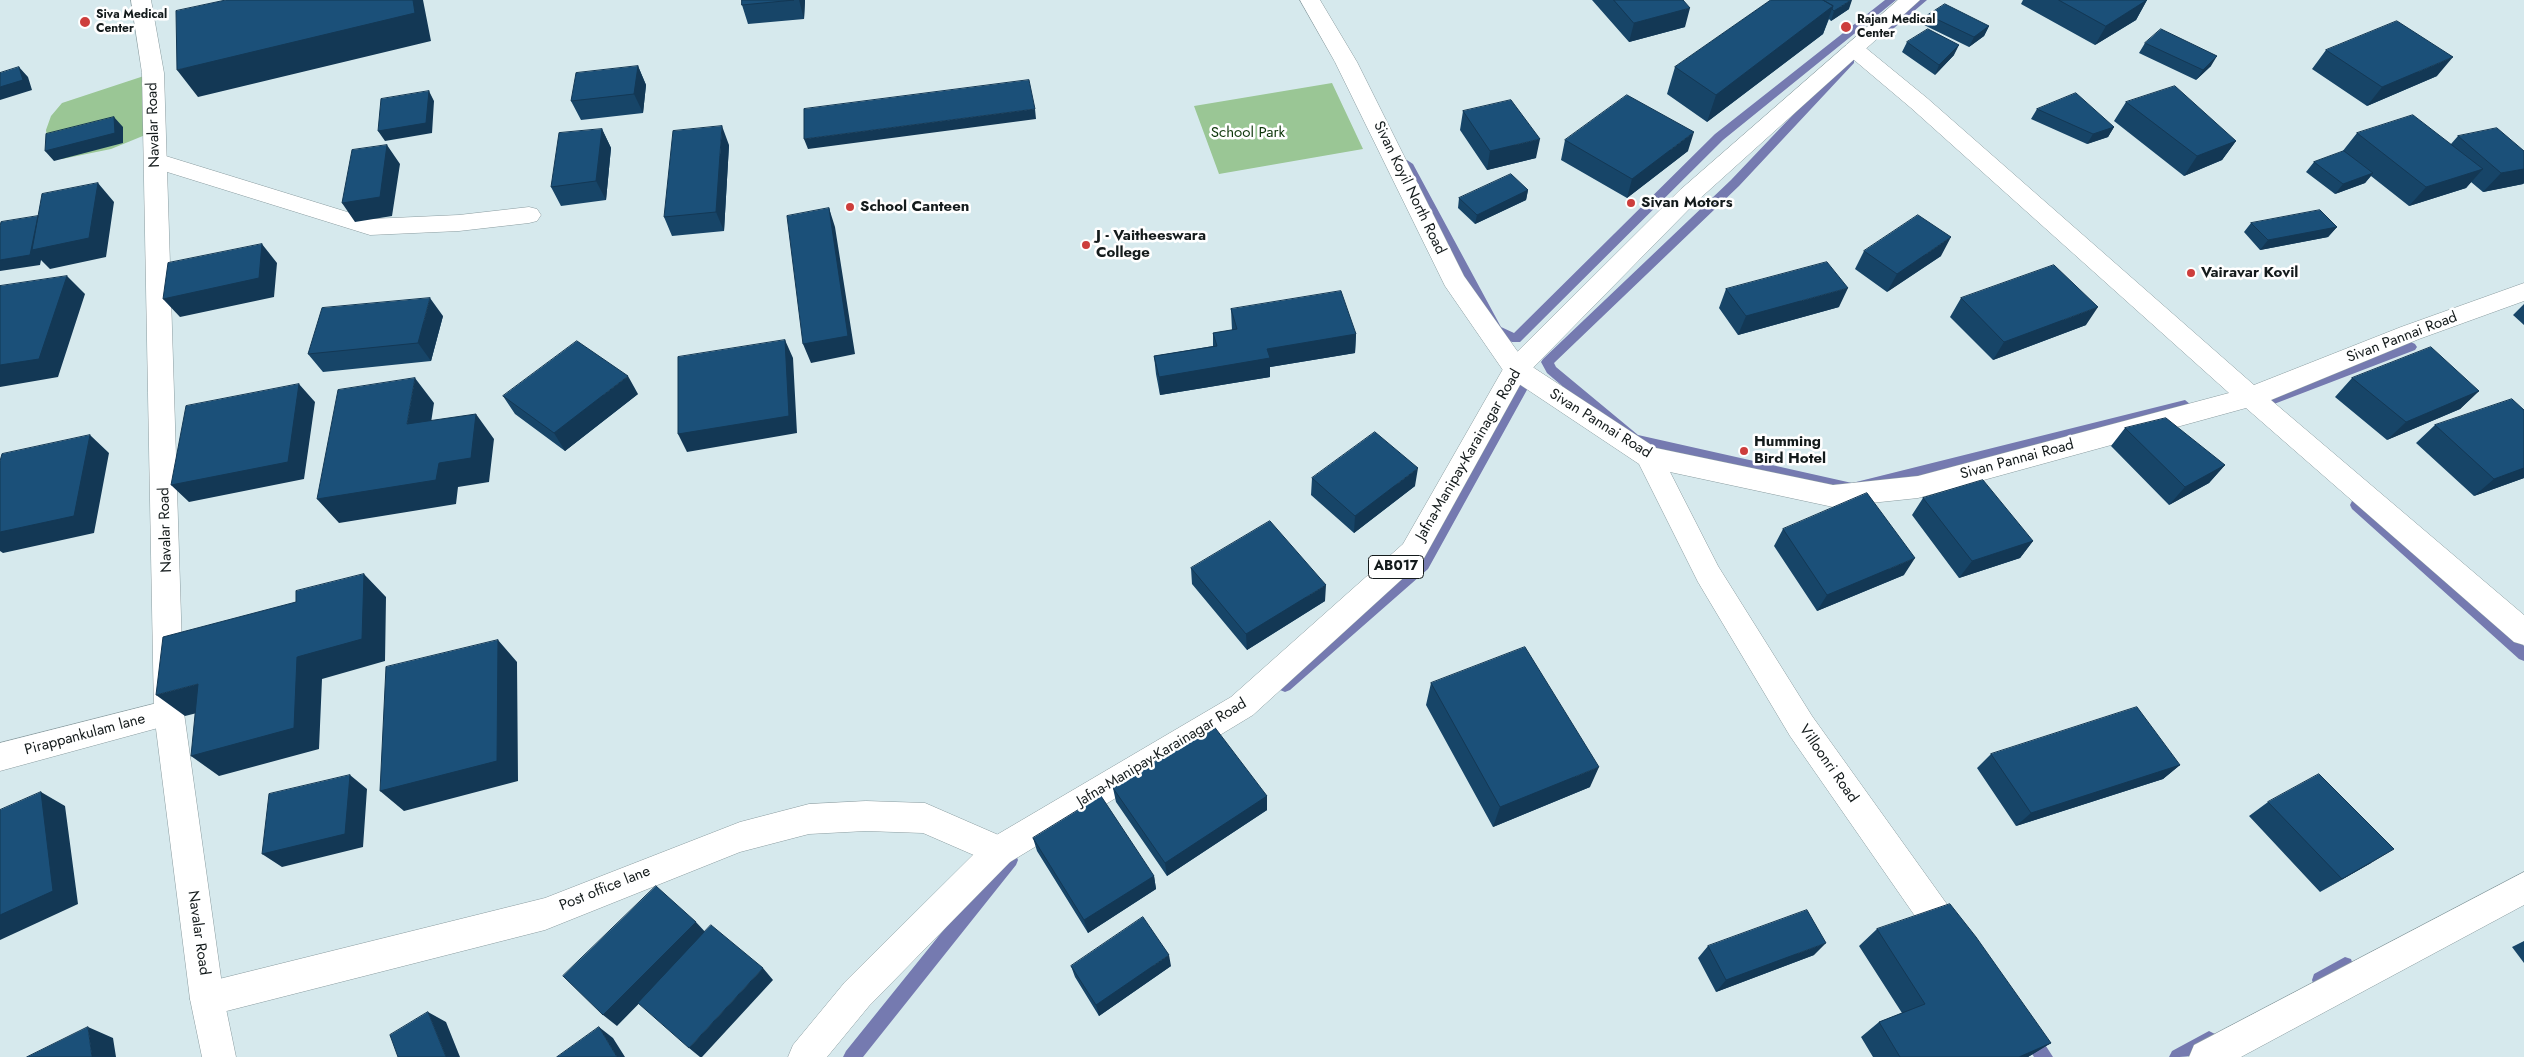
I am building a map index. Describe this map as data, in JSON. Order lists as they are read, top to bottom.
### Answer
{
  "streets": {
    "street": [
      "Navalar Road",
      "Sivan Koyil North Road",
      "Sivan Pannai Road",
      "Jafna-Manipay-Karainagar Road",
      "AB017",
      "Pirappankulam lane",
      "Villoonri Road",
      "Post office lane"
    ]
  },
  "crossings": [
    ["Navalar Road", "Pirappankulam lane"],
    ["Navalar Road", "Post office lane"],
    ["Sivan Koyil North Road", "Sivan Pannai Road"],
    ["Sivan Koyil North Road", "Jafna-Manipay-Karainagar Road"],
    ["Sivan Pannai Road", "Jafna-Manipay-Karainagar Road"],
    ["Sivan Pannai Road", "Villoonri Road"],
    ["Jafna-Manipay-Karainagar Road", "Post office lane"]
  ],
  "parks": ["School Park"],
  "places": [
    "Siva Medical Center",
    "Rajan Medical Center",
    "Sivan Motors",
    "School Canteen",
    "J - Vaitheeswara College",
    "Vairavar Kovil",
    "Humming Bird Hotel"
  ]
}
